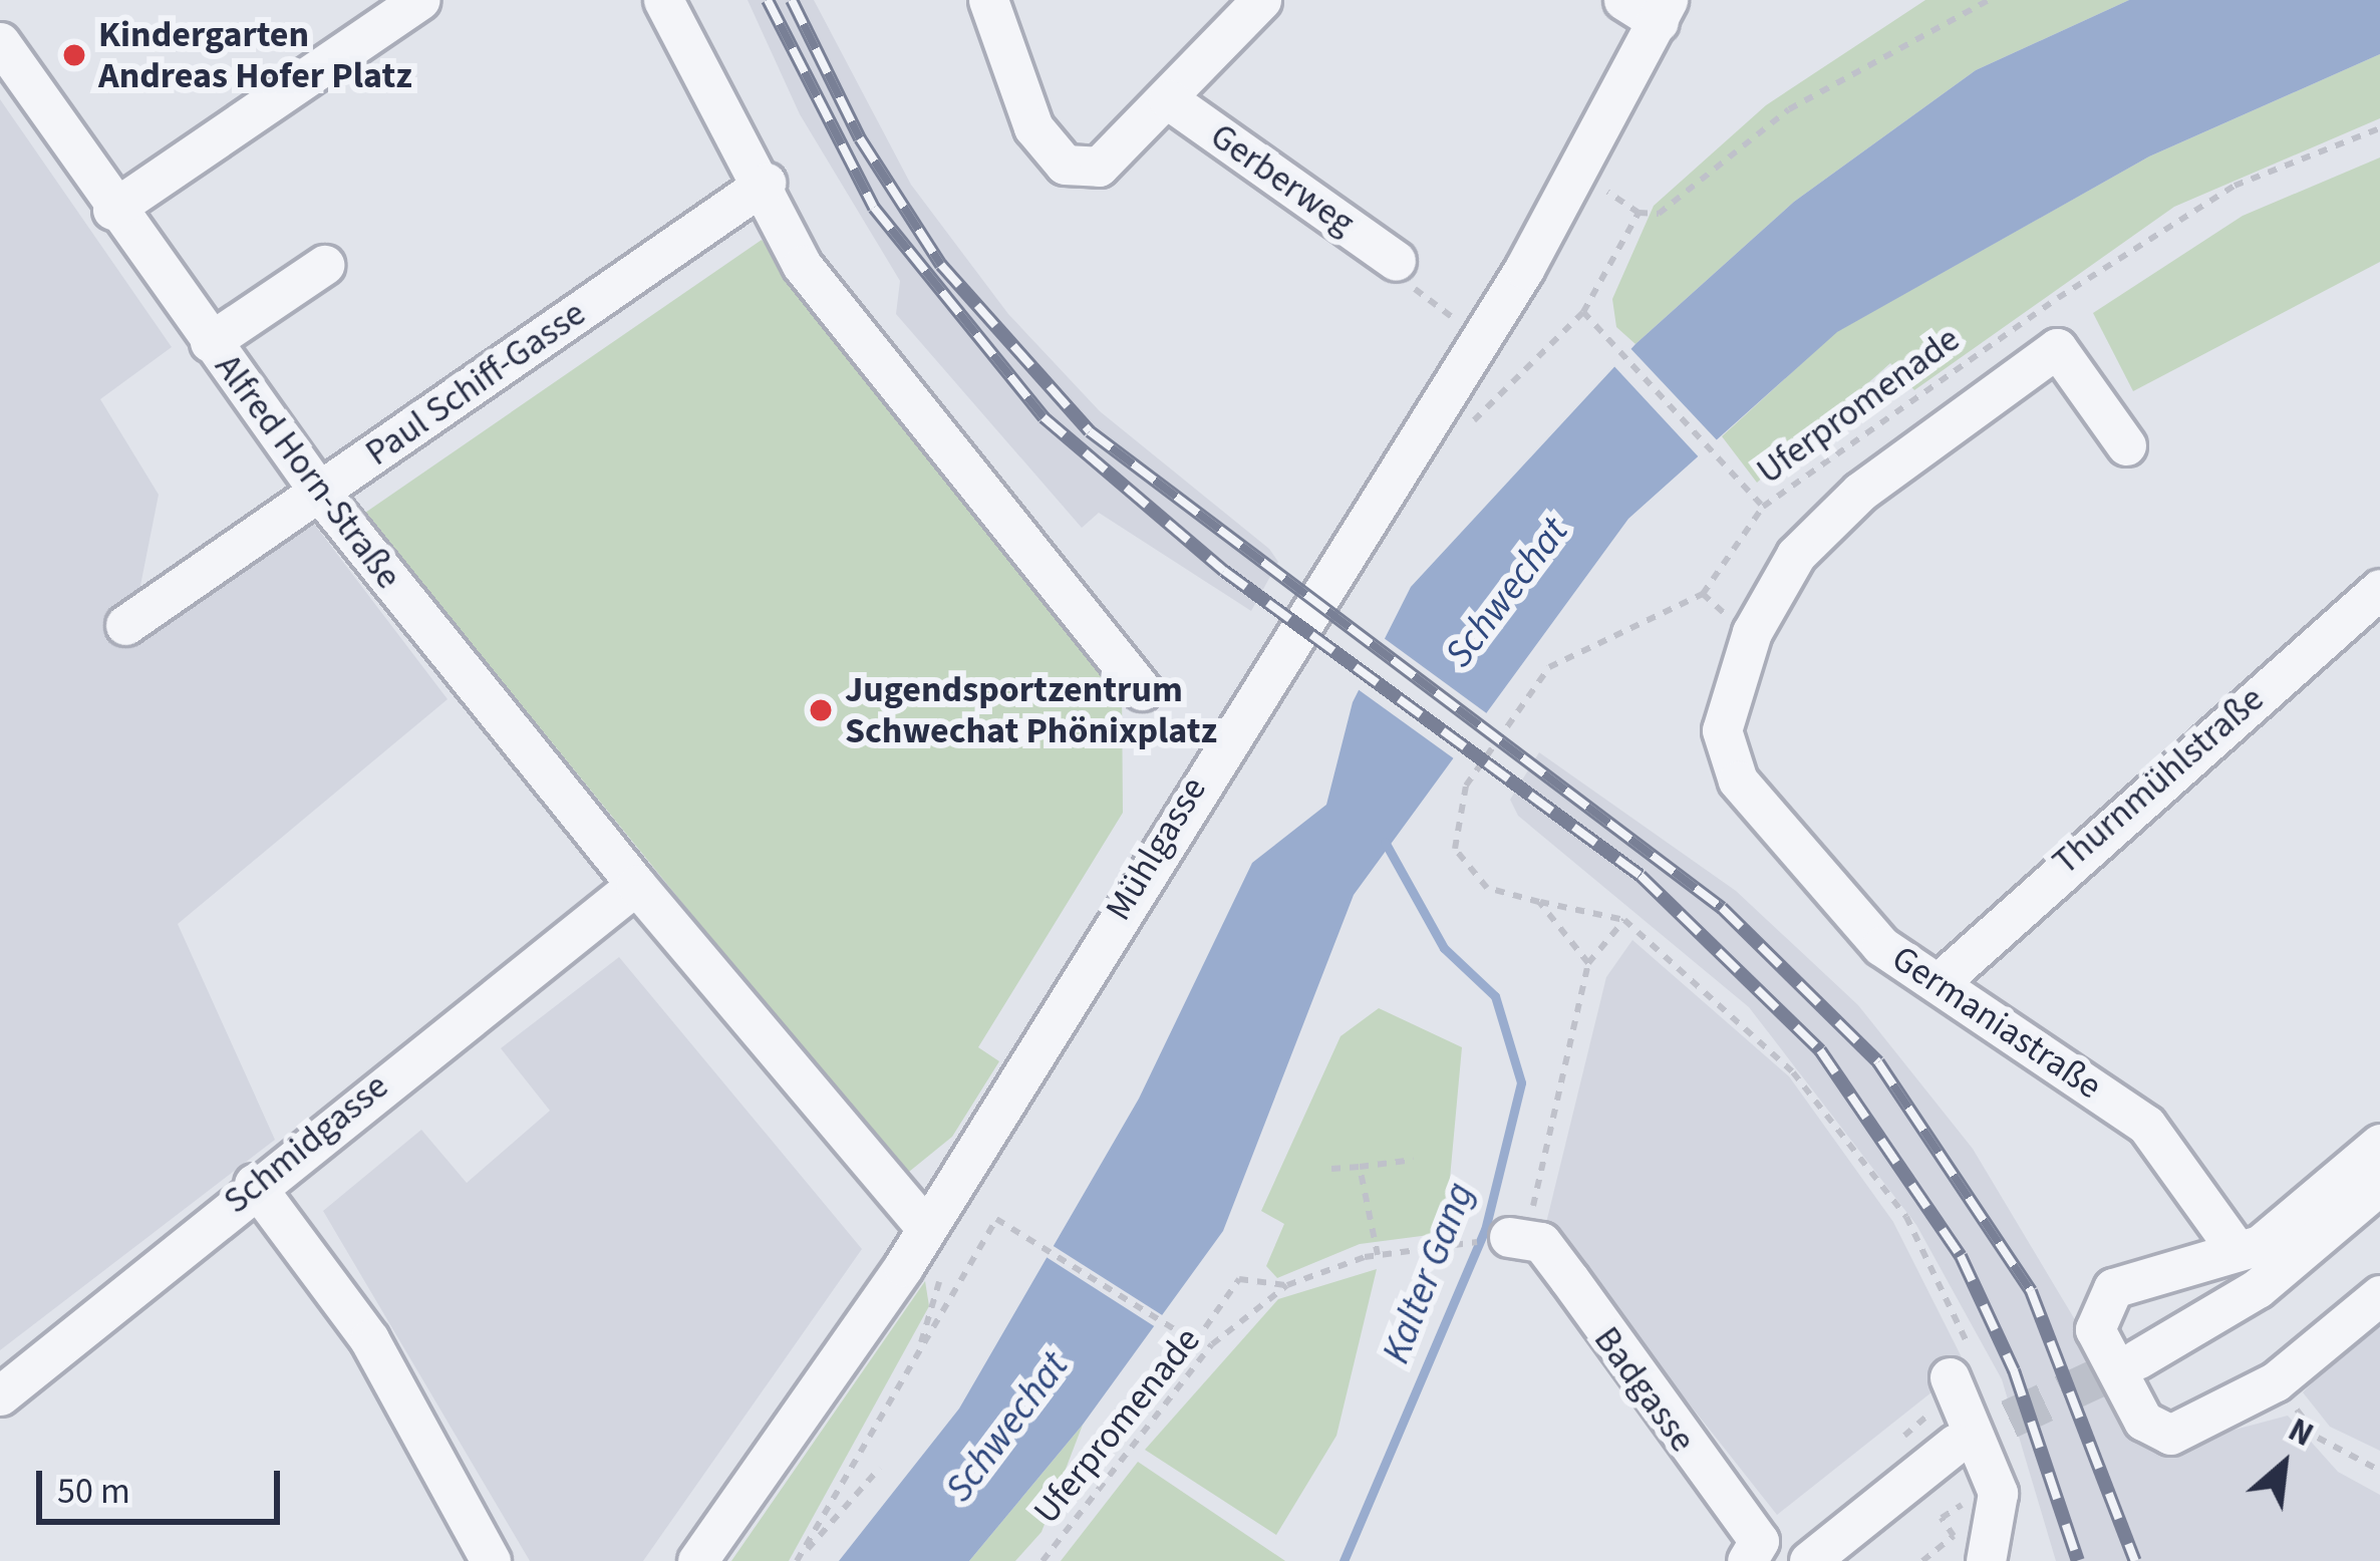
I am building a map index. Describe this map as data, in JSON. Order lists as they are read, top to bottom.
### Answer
{
  "streets": {
    "street": [
      "Gerberweg",
      "Paul Schiff-Gasse",
      "Alfred Horn-Straße",
      "Thurnmühlstraße",
      "Mühlgasse",
      "Germaniastraße",
      "Schmidgasse",
      "Badgasse"
    ],
    "path": ["Uferpromenade"]
  },
  "crossings": [
    ["Paul Schiff-Gasse", "Alfred Horn-Straße"],
    ["Uferpromenade", "Badgasse"],
    ["Alfred Horn-Straße", "Mühlgasse"],
    ["Alfred Horn-Straße", "Schmidgasse"],
    ["Thurnmühlstraße", "Germaniastraße"]
  ],
  "water": ["Schwechat", "Kalter Gang"],
  "places": ["Kindergarten Andreas Hofer Platz", "Jugendsportzentrum Schwechat Phönixplatz"],
  "scale_bar": "50 m",
  "north": "top right"
}
